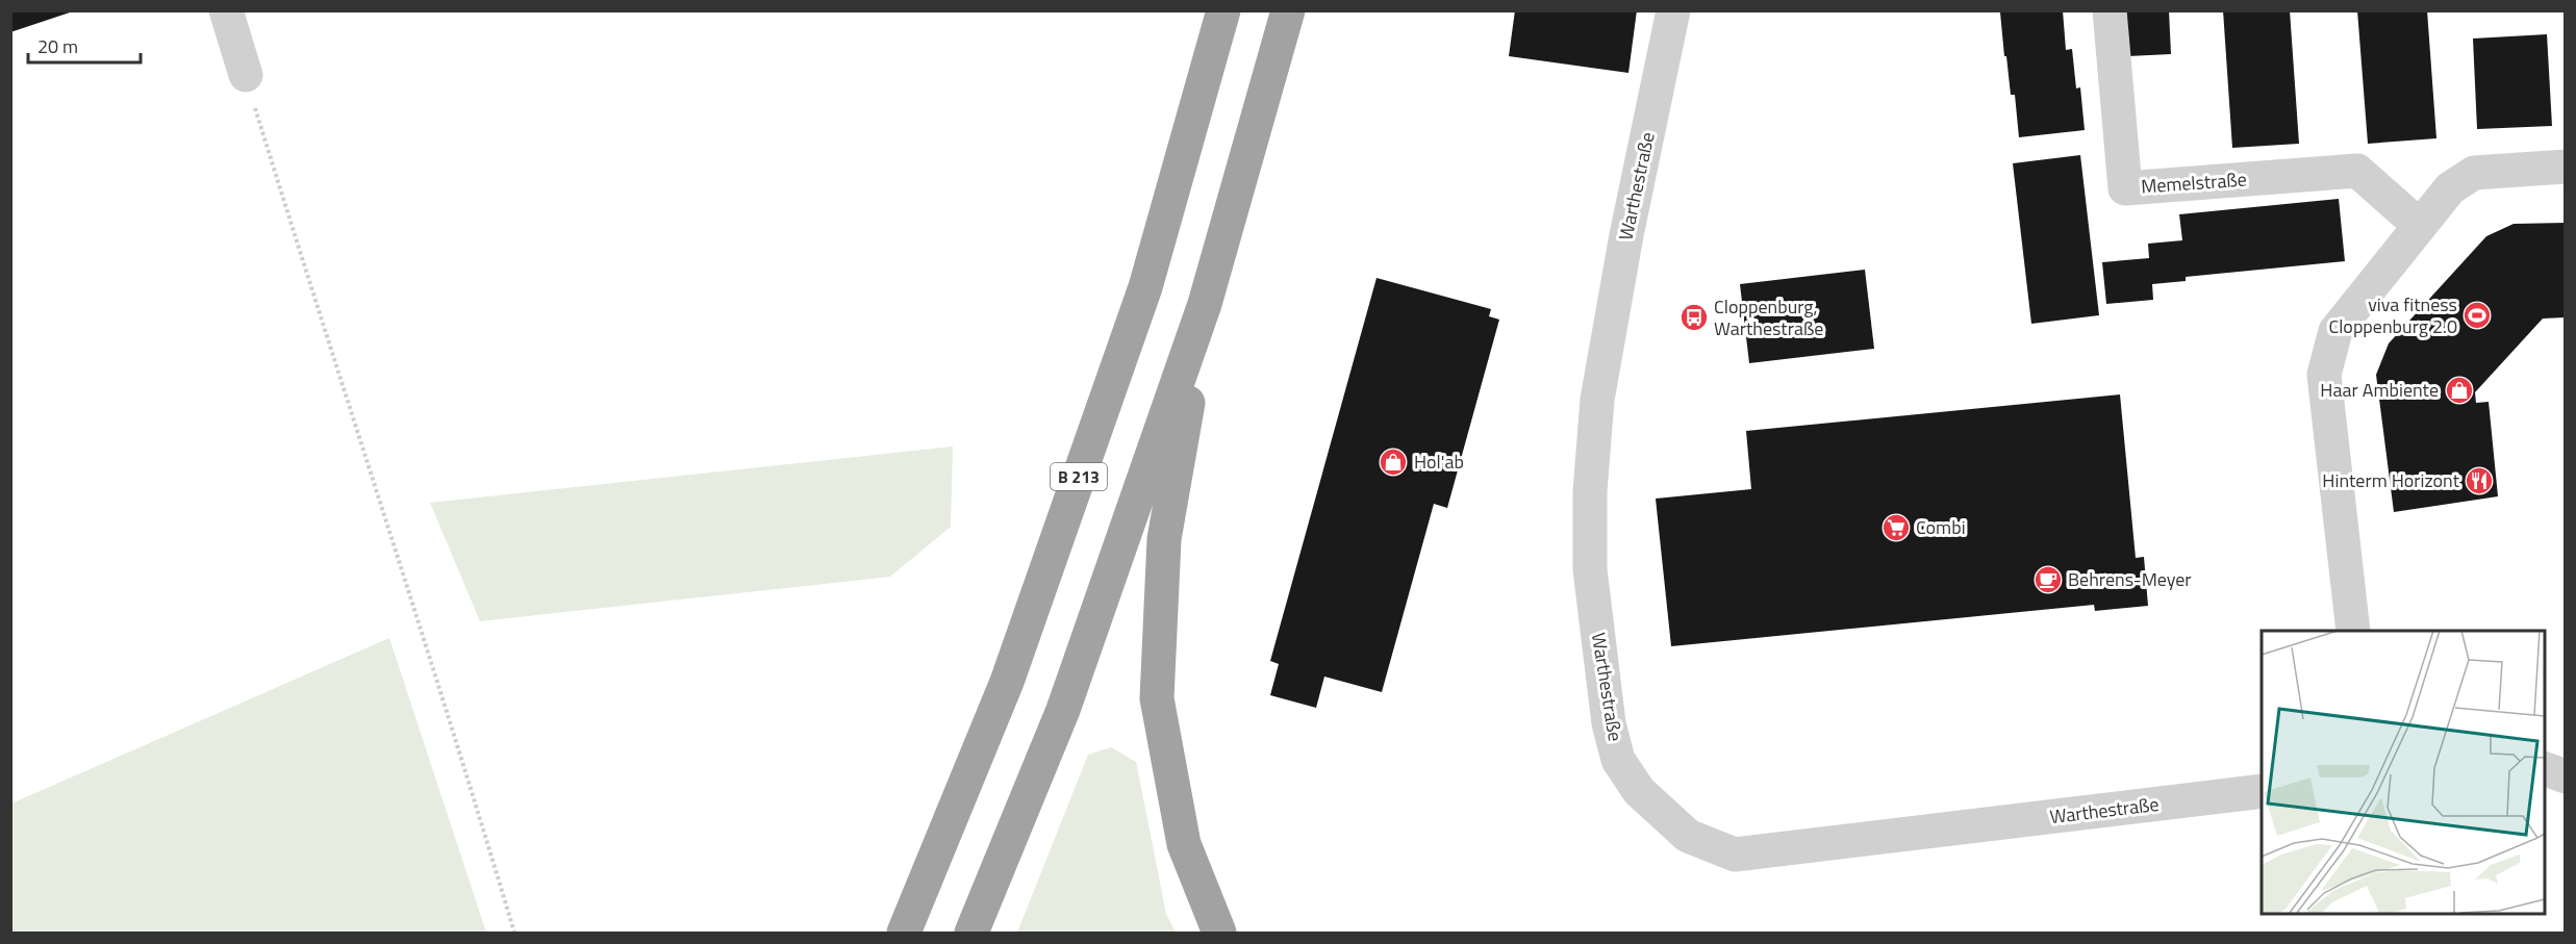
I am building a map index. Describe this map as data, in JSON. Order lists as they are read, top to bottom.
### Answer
{
  "streets": {
    "highway": ["B 213"],
    "street": ["Memelstraße", "Warthestraße"]
  },
  "places": {
    "sports": ["viva fitness Cloppenburg 2.0"],
    "bus stop": ["Cloppenburg, Warthestraße"],
    "shop": ["Haar Ambiente", "Hol'ab"],
    "restaurant": ["Hinterm Horizont"],
    "supermarket": ["Combi"],
    "cafe": ["Behrens-Meyer"]
  },
  "scale_bar": "20 m"
}
